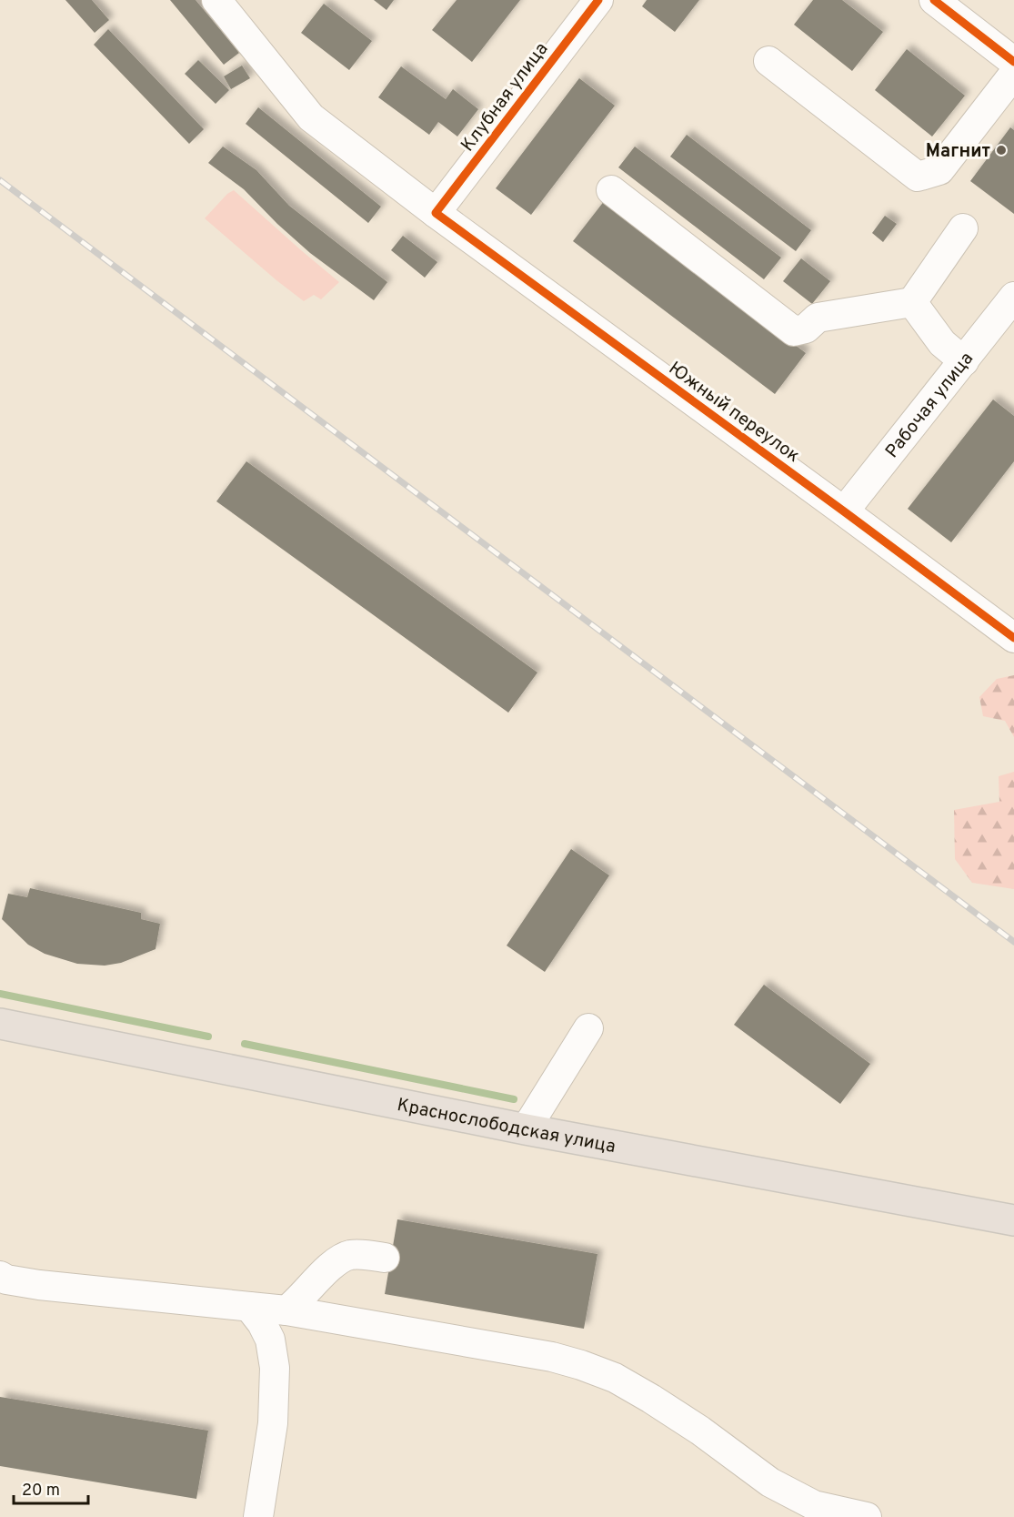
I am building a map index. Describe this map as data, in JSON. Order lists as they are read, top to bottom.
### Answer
{
  "streets": {
    "main road": ["Краснослободская улица"],
    "street": ["Клубная улица", "Рабочая улица", "Южный переулок"]
  },
  "crossings": [
    ["Клубная улица", "Южный переулок"],
    ["Рабочая улица", "Южный переулок"]
  ],
  "places": ["Магнит"],
  "scale_bar": "20 m"
}
